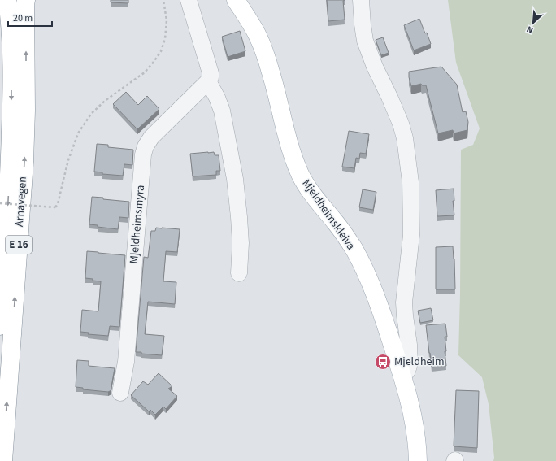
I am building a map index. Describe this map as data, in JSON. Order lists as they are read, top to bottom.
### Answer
{
  "streets": {
    "main road": ["Arnavegen", "Mjeldheimskleiva", "E 16"],
    "street": ["Mjeldheimsmyra"]
  },
  "places": {
    "bus stop": ["Mjeldheim"]
  },
  "scale_bar": "20 m",
  "north": "bottom left"
}
